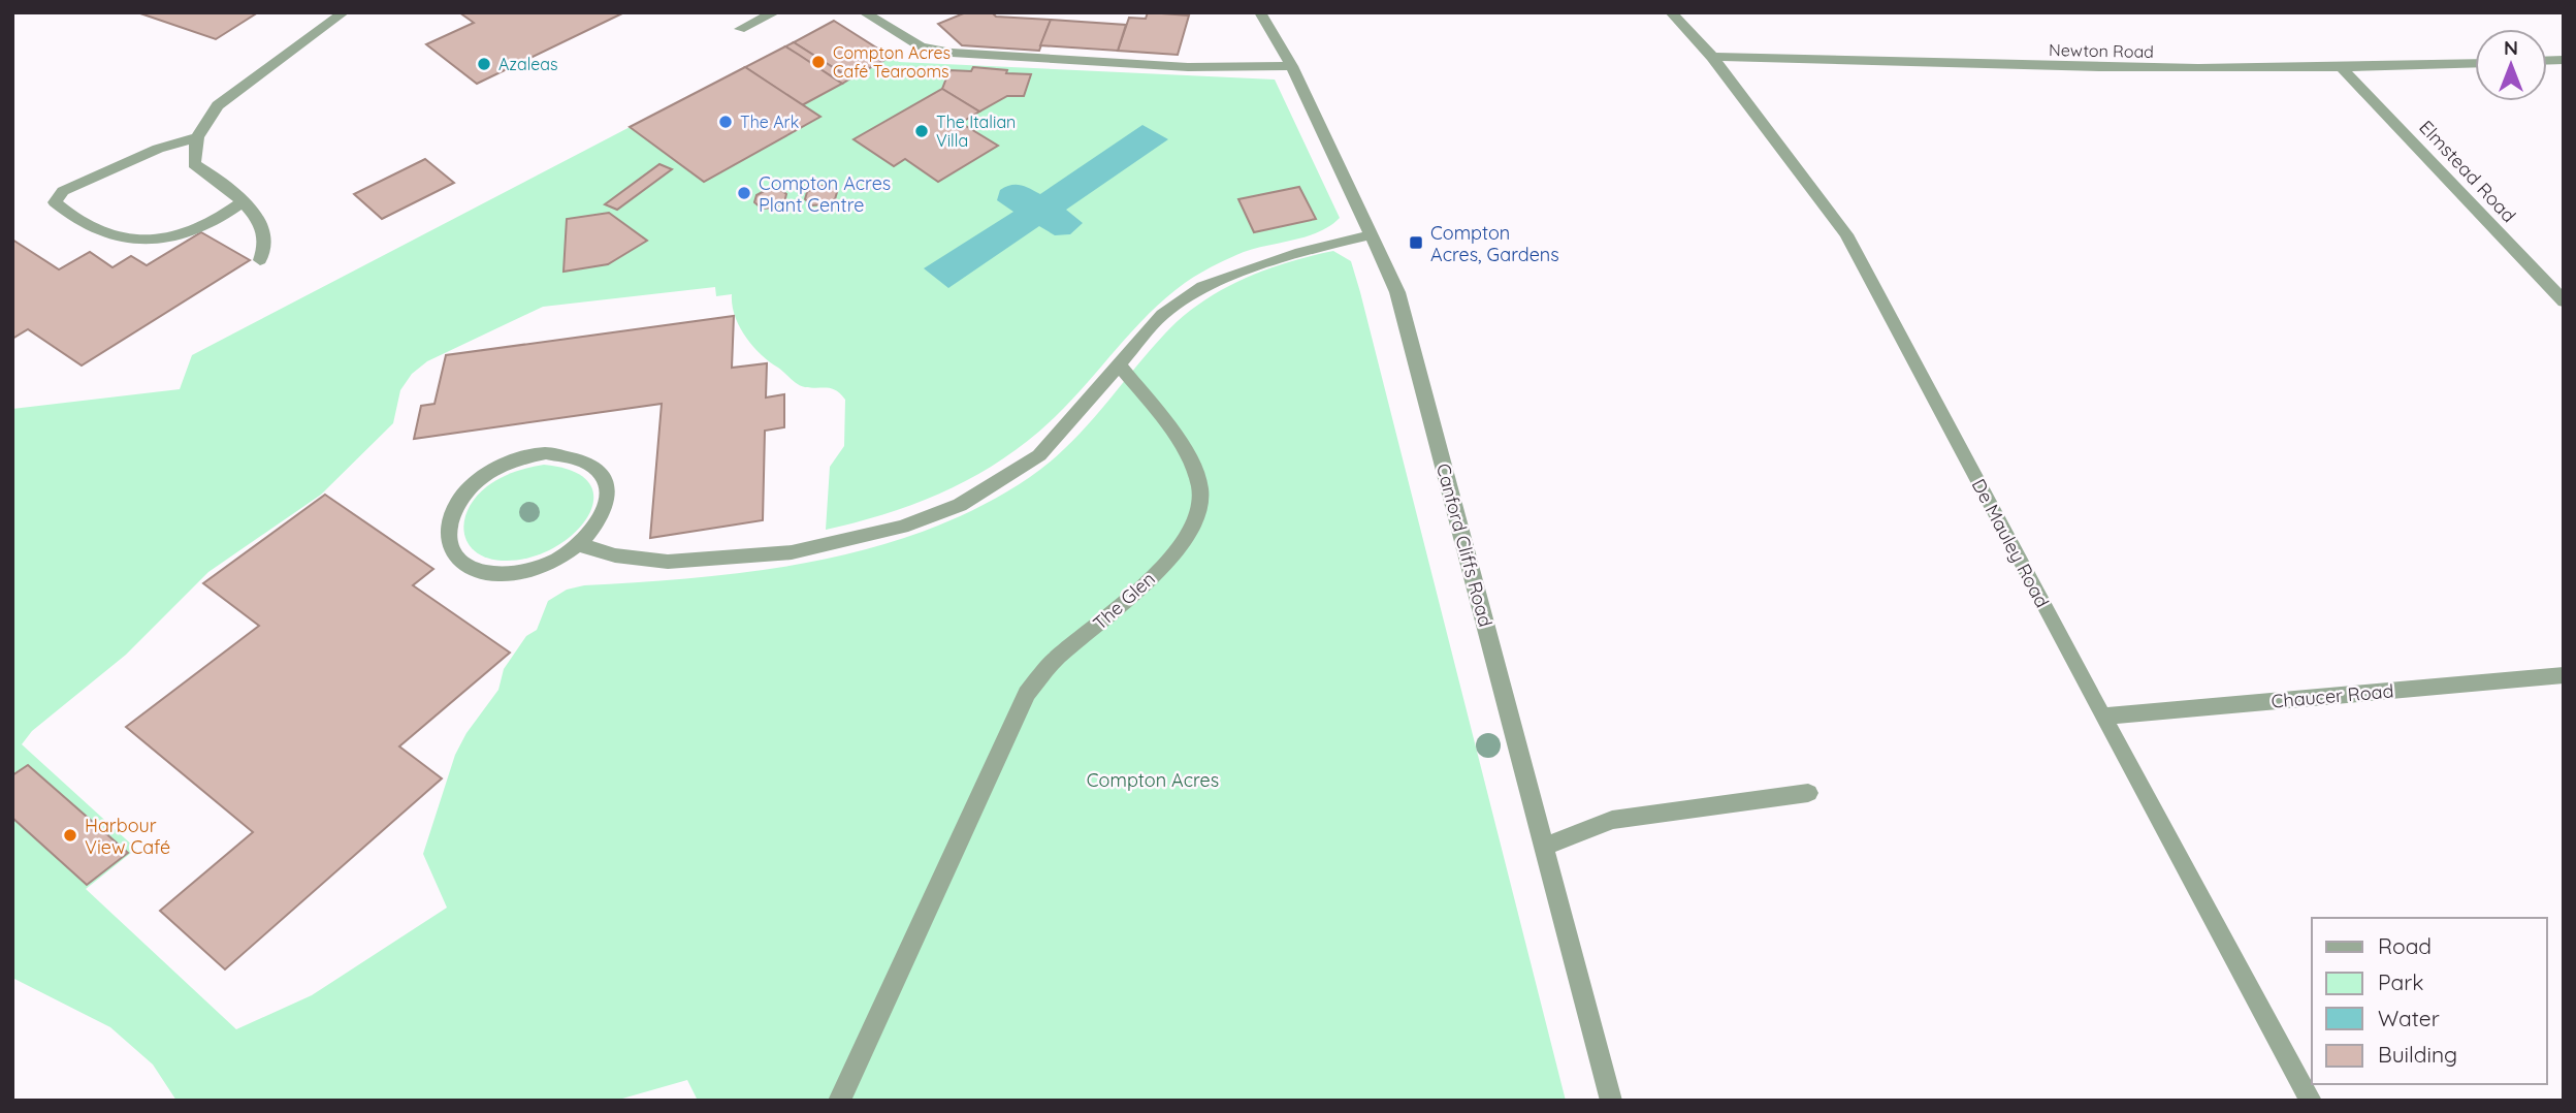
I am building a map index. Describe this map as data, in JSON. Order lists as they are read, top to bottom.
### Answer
{
  "streets": {
    "street": [
      "Newton Road",
      "Elmstead Road",
      "De Mauley Road",
      "Canford Cliffs Road",
      "The Glen",
      "Chaucer Road"
    ]
  },
  "crossings": [
    ["Newton Road", "Elmstead Road"],
    ["Newton Road", "De Mauley Road"],
    ["De Mauley Road", "Chaucer Road"]
  ],
  "parks": ["Compton Acres"],
  "places": {
    "other": [
      "Compton Acres Café Tearooms",
      "Azaleas",
      "The Ark",
      "The Italian Villa",
      "Compton Acres Plant Centre",
      "Harbour View Café"
    ],
    "transit": ["Compton Acres, Gardens"]
  },
  "legend": [
    "Road",
    "Park",
    "Water",
    "Building"
  ],
  "north": "top"
}
